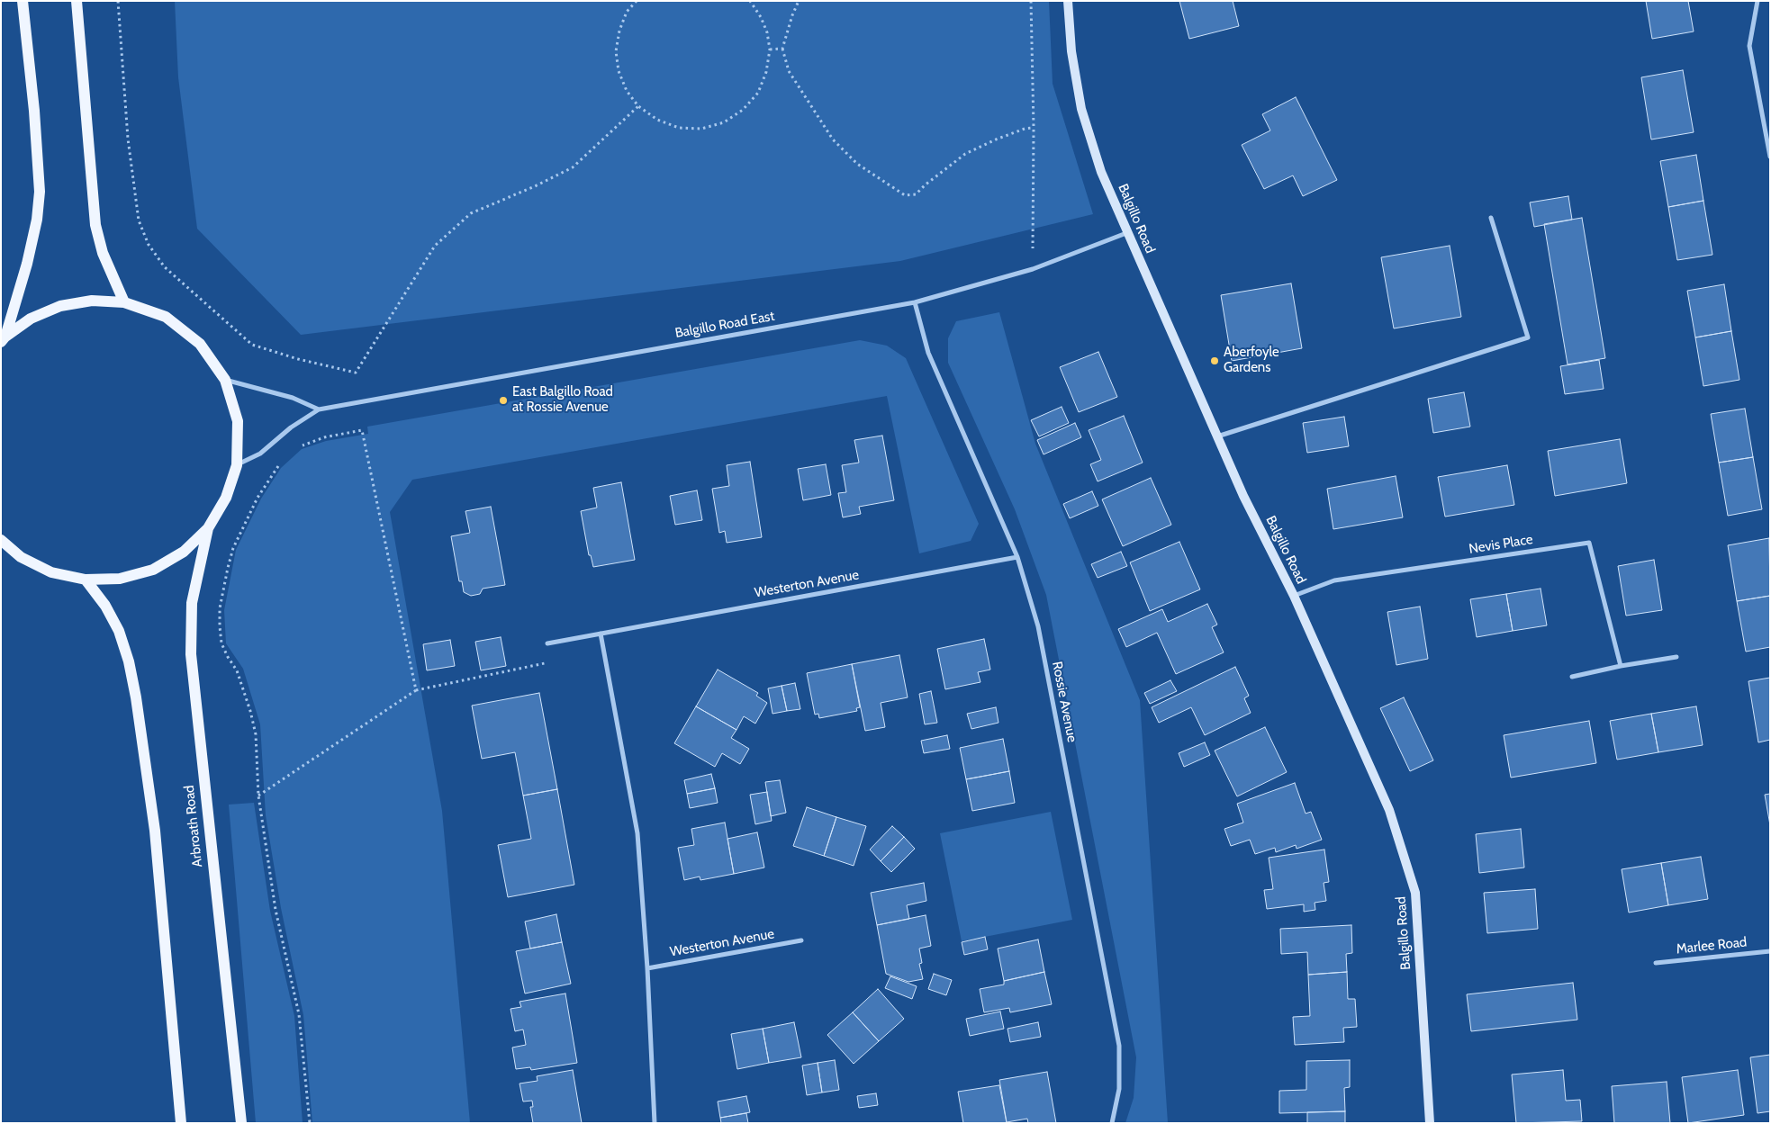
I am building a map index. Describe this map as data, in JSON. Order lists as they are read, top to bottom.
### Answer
{
  "streets": {
    "main road": ["Arbroath Road"],
    "street": [
      "Balgillo Road",
      "Balgillo Road East",
      "Nevis Place",
      "Westerton Avenue",
      "Rossie Avenue",
      "Marlee Road"
    ]
  },
  "crossings": [
    ["Balgillo Road", "Balgillo Road East"],
    ["Balgillo Road", "Nevis Place"],
    ["Balgillo Road East", "Rossie Avenue"],
    ["Westerton Avenue", "Rossie Avenue"]
  ],
  "places": ["Aberfoyle Gardens", "East Balgillo Road at Rossie Avenue"]
}
